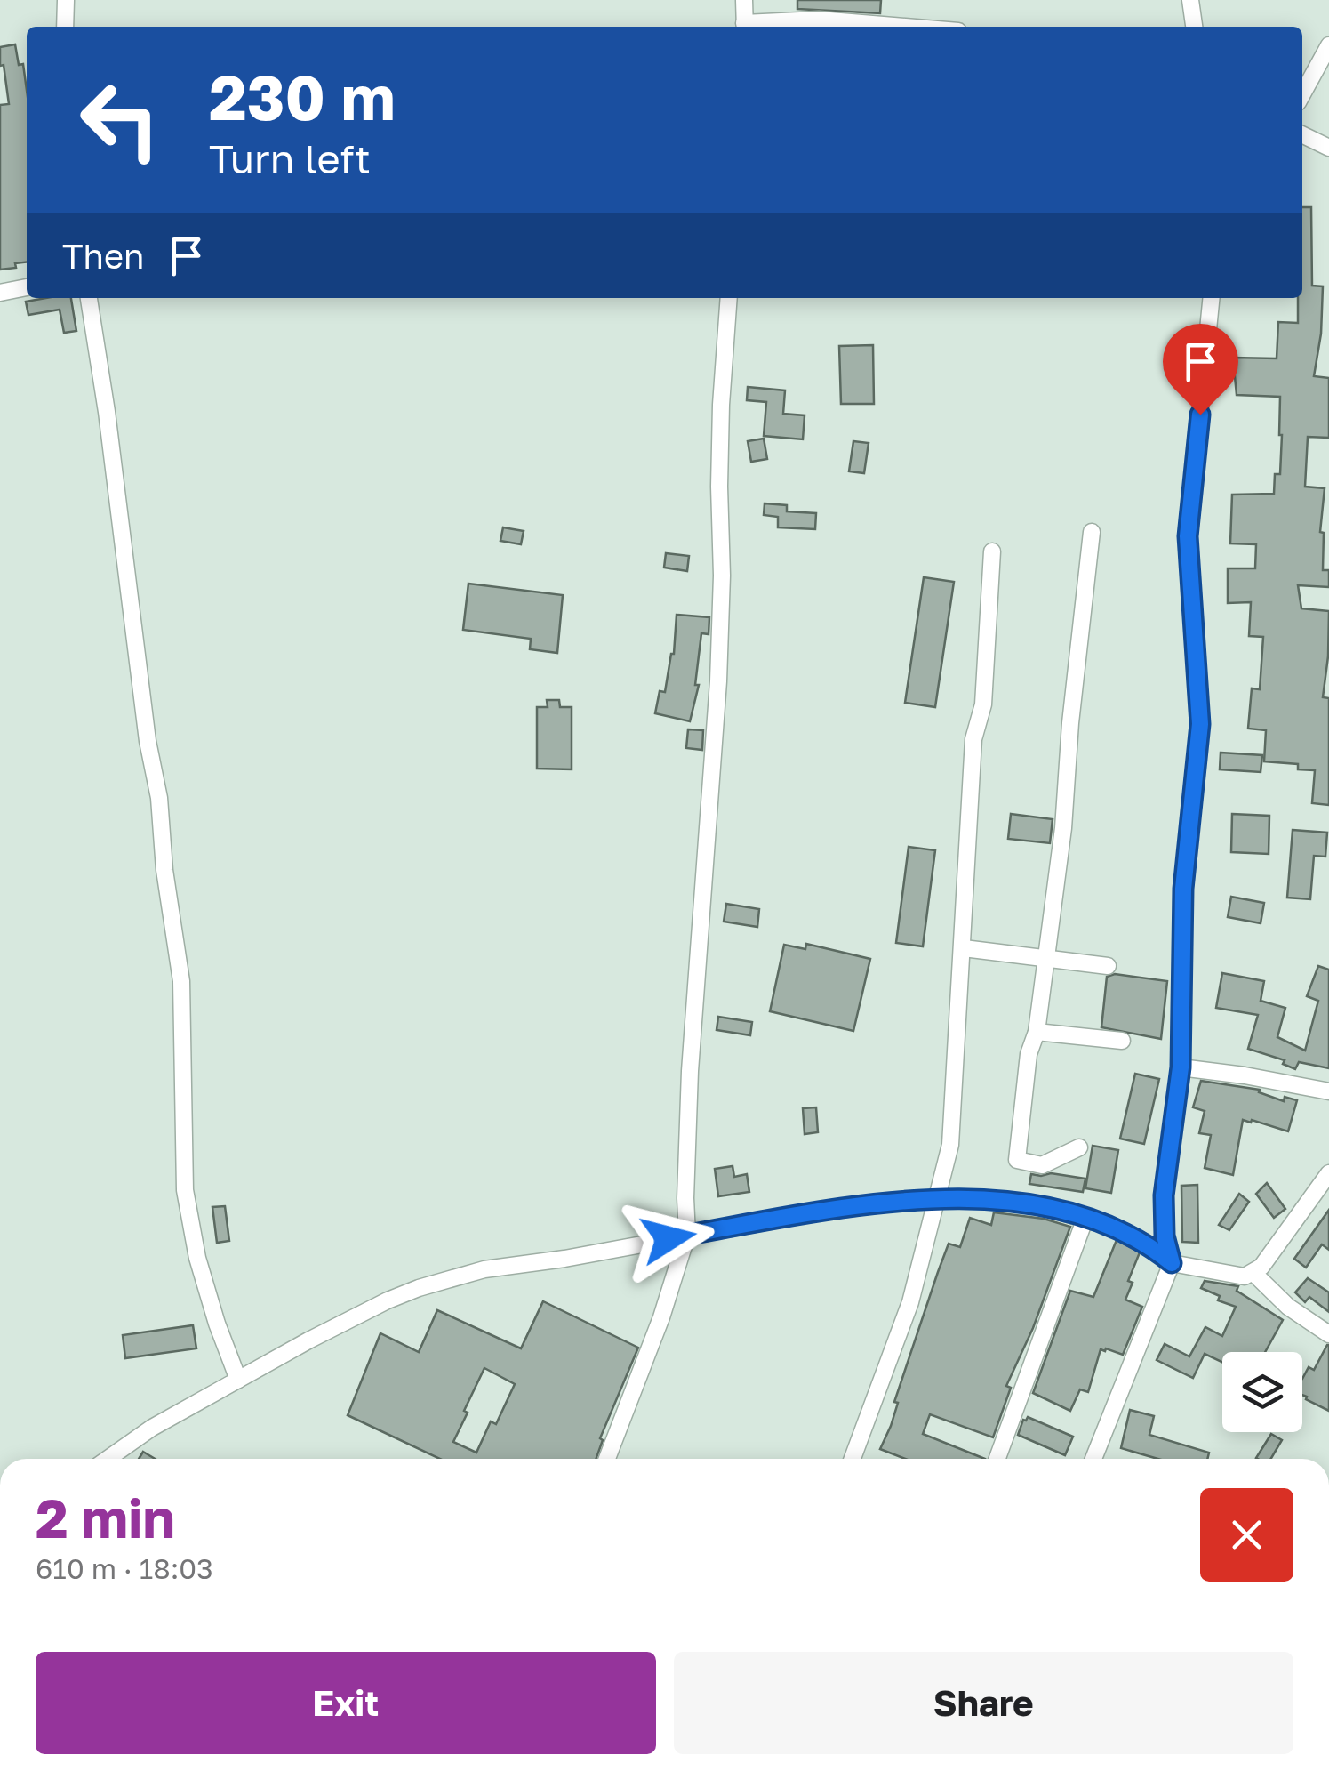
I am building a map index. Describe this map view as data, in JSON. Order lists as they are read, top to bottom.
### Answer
{
  "page": {
    "turn": ["230 m", "Turn left"],
    "then": "Then",
    "heading": ["2 min", "610 m · 18:03"],
    "buttons": ["Exit", "Share"]
  }
}
